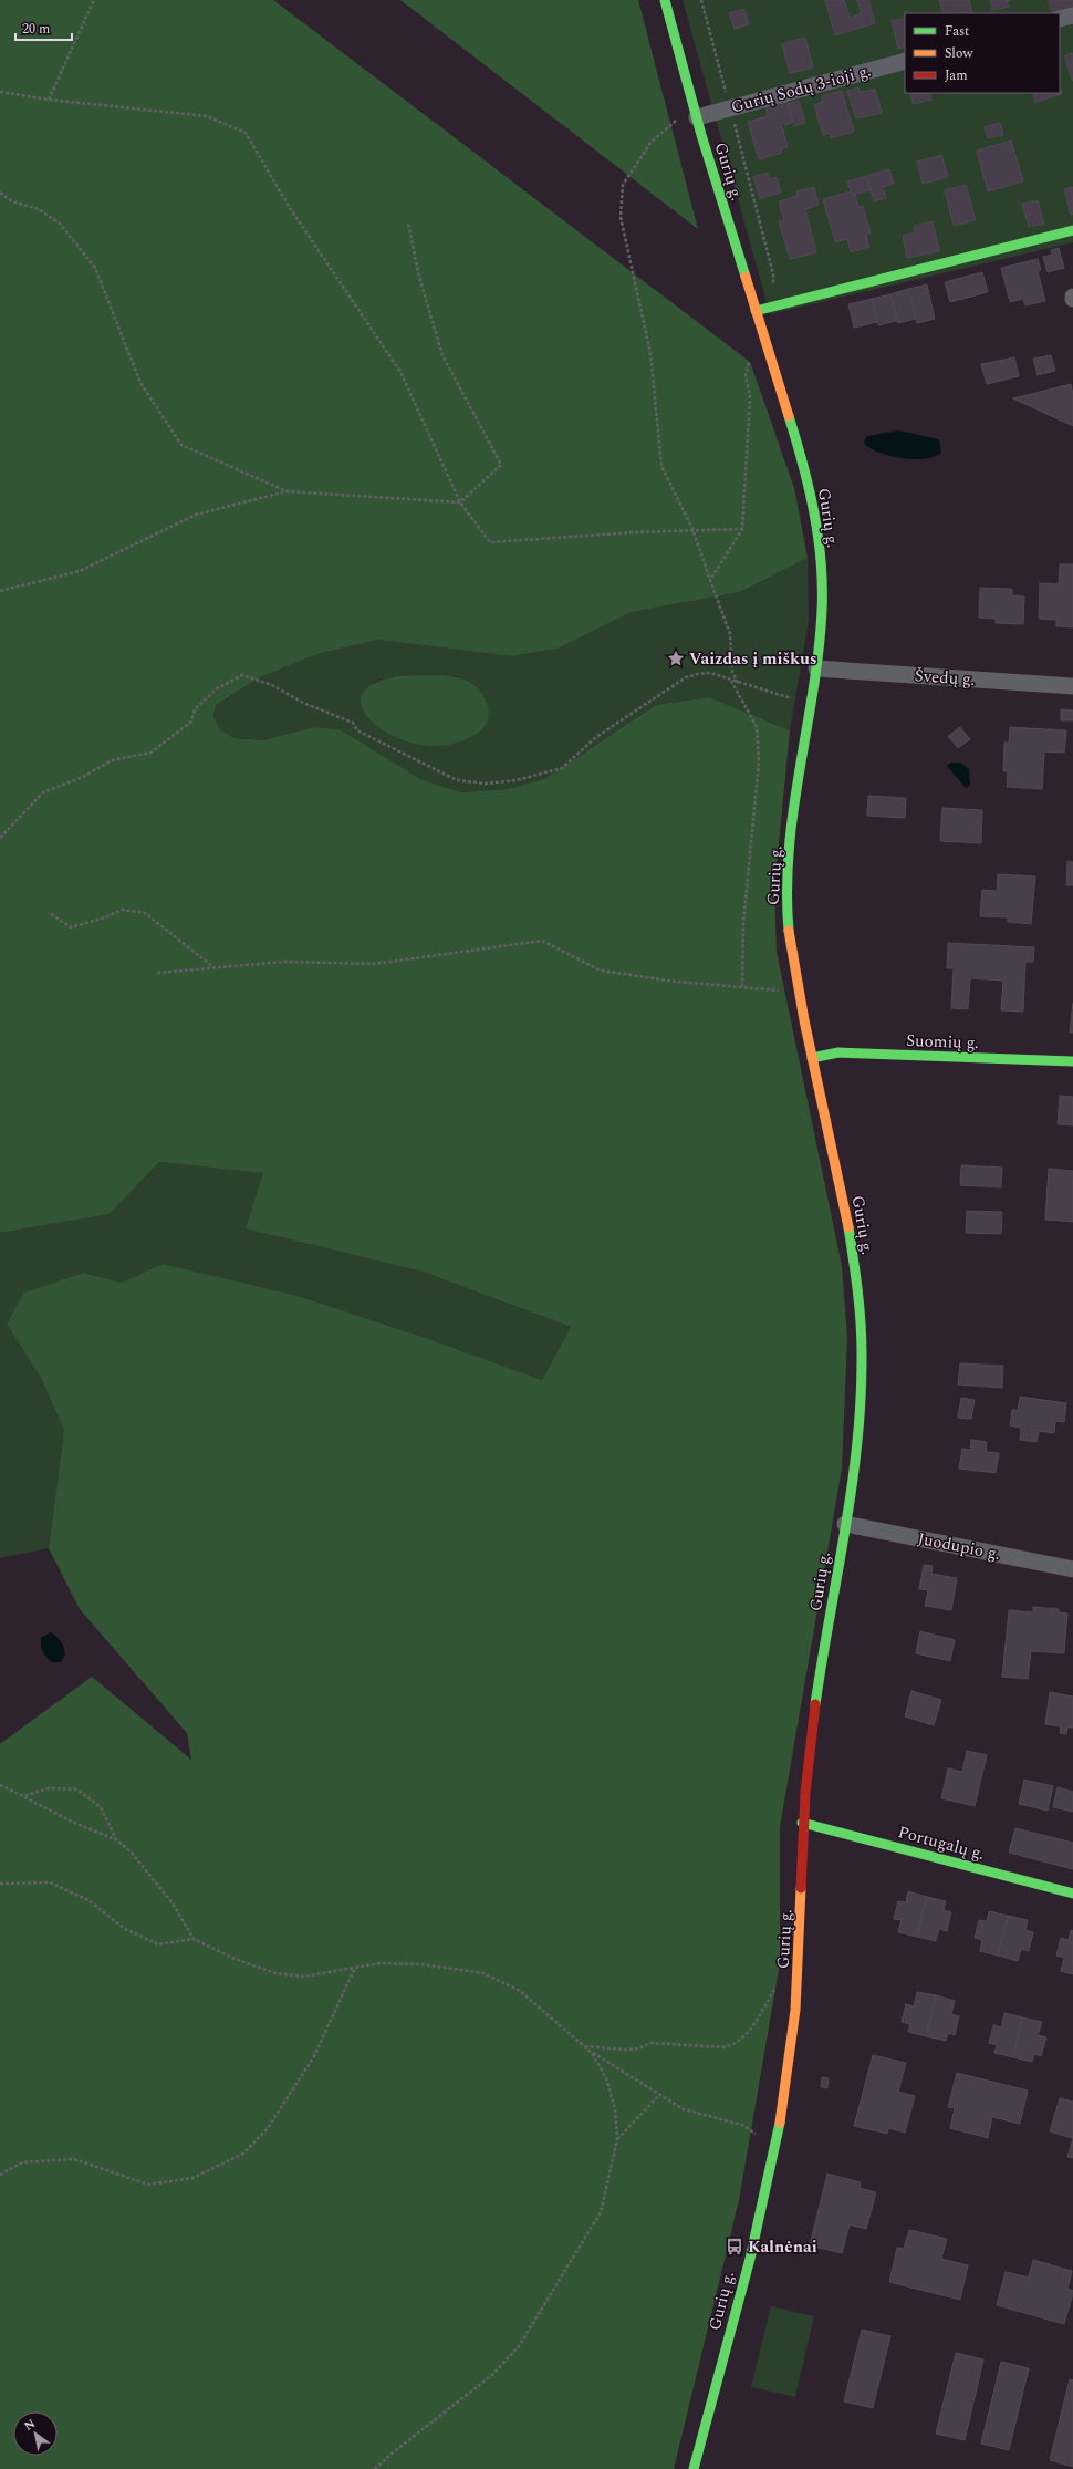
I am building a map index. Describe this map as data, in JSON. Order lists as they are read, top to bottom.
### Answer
{
  "streets": {
    "street": [
      "Gurių Sodų 3-ioji g.",
      "Gurių g.",
      "Švedų g.",
      "Suomių g.",
      "Juodupio g.",
      "Portugalų g."
    ]
  },
  "crossings": [
    ["Gurių Sodų 3-ioji g.", "Gurių g."],
    ["Gurių g.", "Švedų g."],
    ["Gurių g.", "Suomių g."],
    ["Gurių g.", "Juodupio g."],
    ["Gurių g.", "Portugalų g."]
  ],
  "places": {
    "place": ["Vaizdas į miškus"],
    "bus stop": ["Kalnėnai"]
  },
  "legend": ["Fast", "Slow", "Jam"],
  "scale_bar": "20 m",
  "north": "top left"
}
